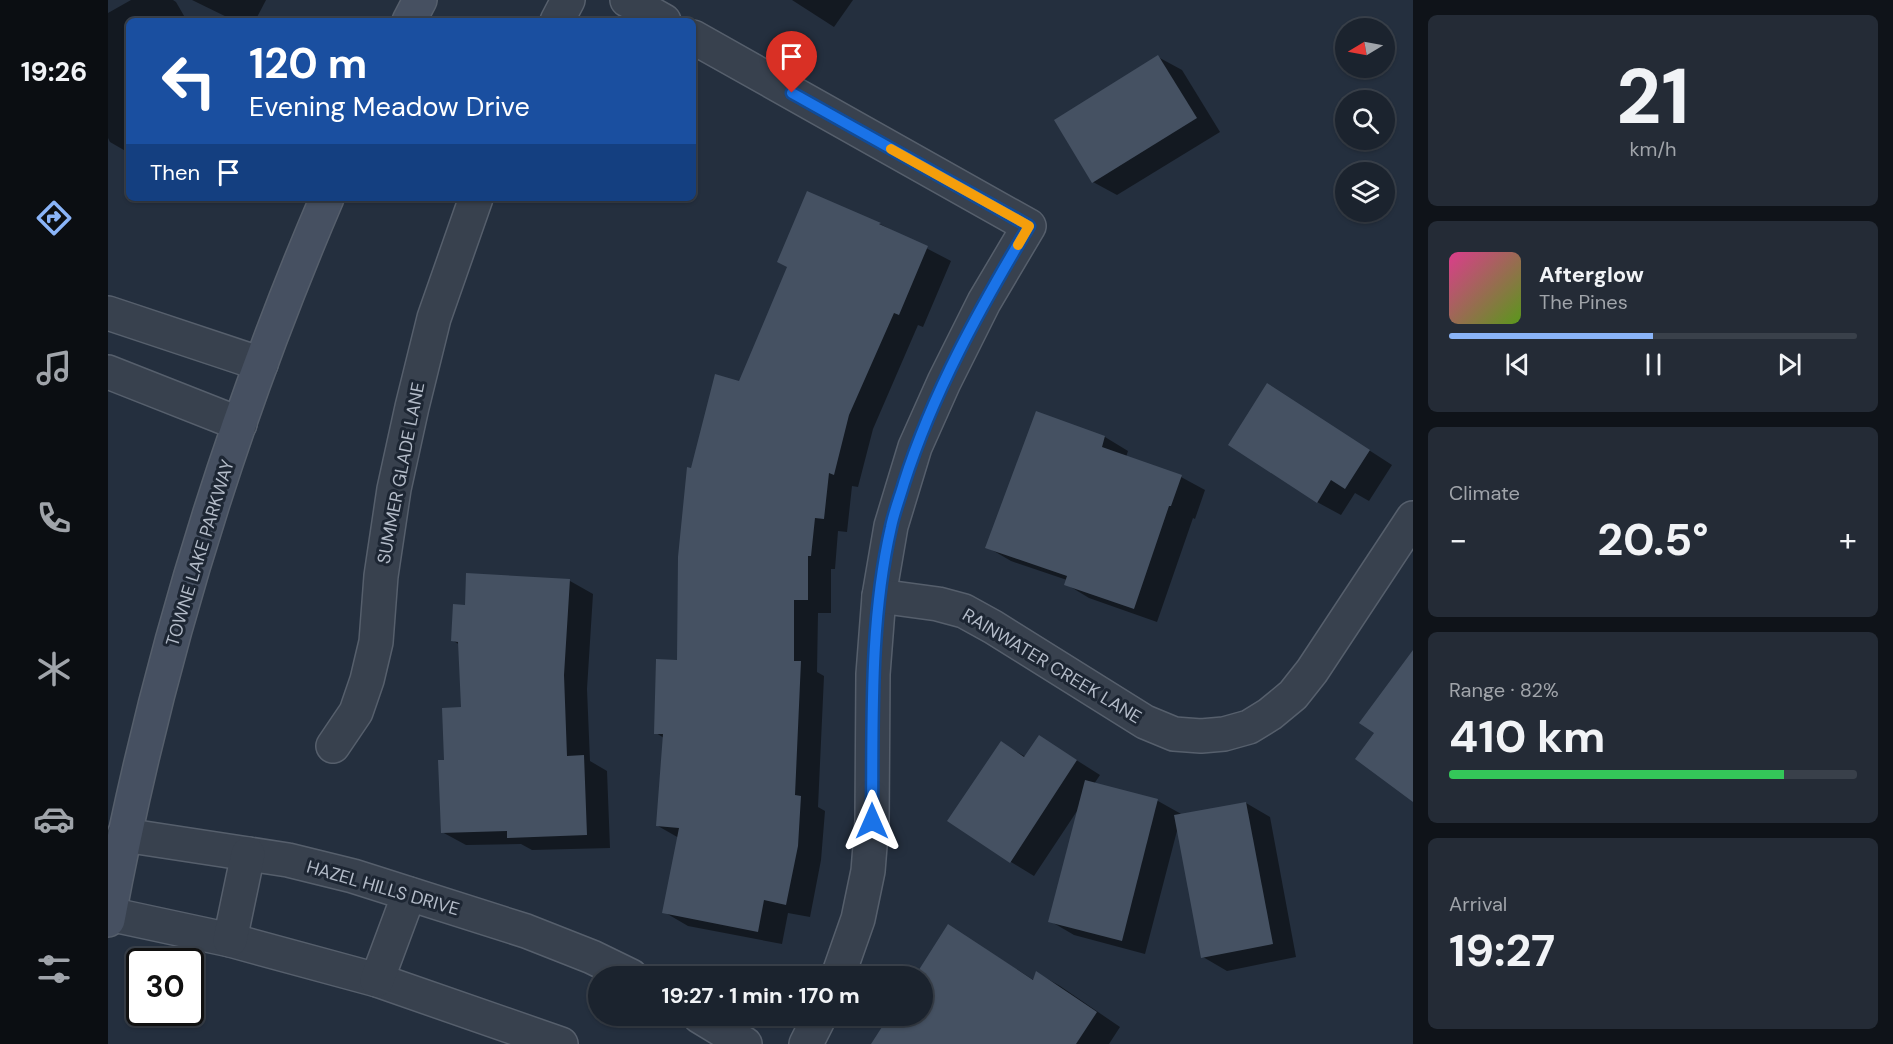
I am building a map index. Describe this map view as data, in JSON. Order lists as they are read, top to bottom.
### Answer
{
  "streets": {
    "street": [
      "SUMMER GLADE LANE",
      "TOWNE LAKE PARKWAY",
      "RAINWATER CREEK LANE",
      "HAZEL HILLS DRIVE"
    ]
  },
  "crossings": [
    ["TOWNE LAKE PARKWAY", "HAZEL HILLS DRIVE"]
  ],
  "north": "left",
  "page": {
    "tabs": "19:26",
    "tile": [
      ["21", "km/h"],
      "Climate",
      ["Range · 82%", "410 km"],
      ["Arrival", "19:27"]
    ],
    "turn": ["120 m", "Evening Meadow Drive"],
    "then": "Then",
    "song": ["Afterglow", "The Pines"],
    "heat": ["−", "20.5°", "+"],
    "limit": "30",
    "trip": "19:27 · 1 min · 170 m"
  }
}
